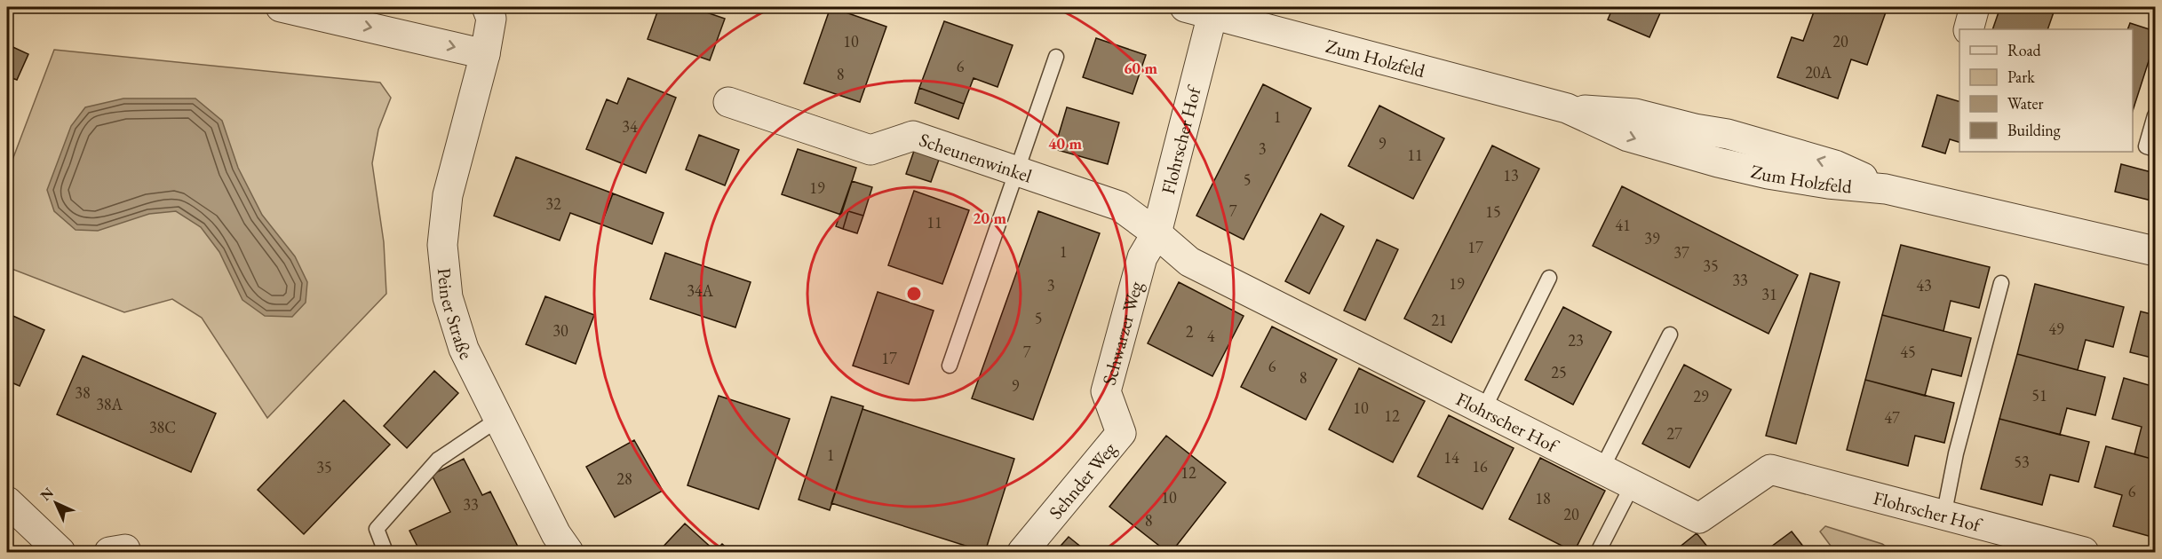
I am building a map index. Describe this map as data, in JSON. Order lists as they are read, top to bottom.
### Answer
{
  "streets": {
    "street": [
      "Zum Holzfeld",
      "Flohrscher Hof",
      "Scheunenwinkel",
      "Peiner Straße",
      "Schwarzer Weg",
      "Sehnder Weg"
    ]
  },
  "crossings": [
    ["Zum Holzfeld", "Flohrscher Hof"],
    ["Flohrscher Hof", "Scheunenwinkel"],
    ["Flohrscher Hof", "Schwarzer Weg"],
    ["Scheunenwinkel", "Schwarzer Weg"],
    ["Schwarzer Weg", "Sehnder Weg"]
  ],
  "house_numbers": [
    "10",
    "20",
    "6",
    "20A",
    "8",
    "1",
    "34",
    "9",
    "3",
    "11",
    "13",
    "5",
    "19",
    "32",
    "7",
    "15",
    "11",
    "41",
    "39",
    "17",
    "1",
    "37",
    "35",
    "33",
    "19",
    "3",
    "43",
    "34A",
    "31",
    "5",
    "21",
    "49",
    "30",
    "2",
    "4",
    "23",
    "7",
    "45",
    "17",
    "6",
    "25",
    "8",
    "9",
    "38",
    "51",
    "29",
    "38A",
    "10",
    "12",
    "47",
    "38C",
    "27",
    "1",
    "14",
    "53",
    "16",
    "35",
    "12",
    "28",
    "6",
    "10",
    "18",
    "33",
    "20",
    "8"
  ],
  "legend": [
    "Road",
    "Park",
    "Water",
    "Building"
  ],
  "north": "top left",
  "rings": ["60 m", "40 m", "20 m"]
}
